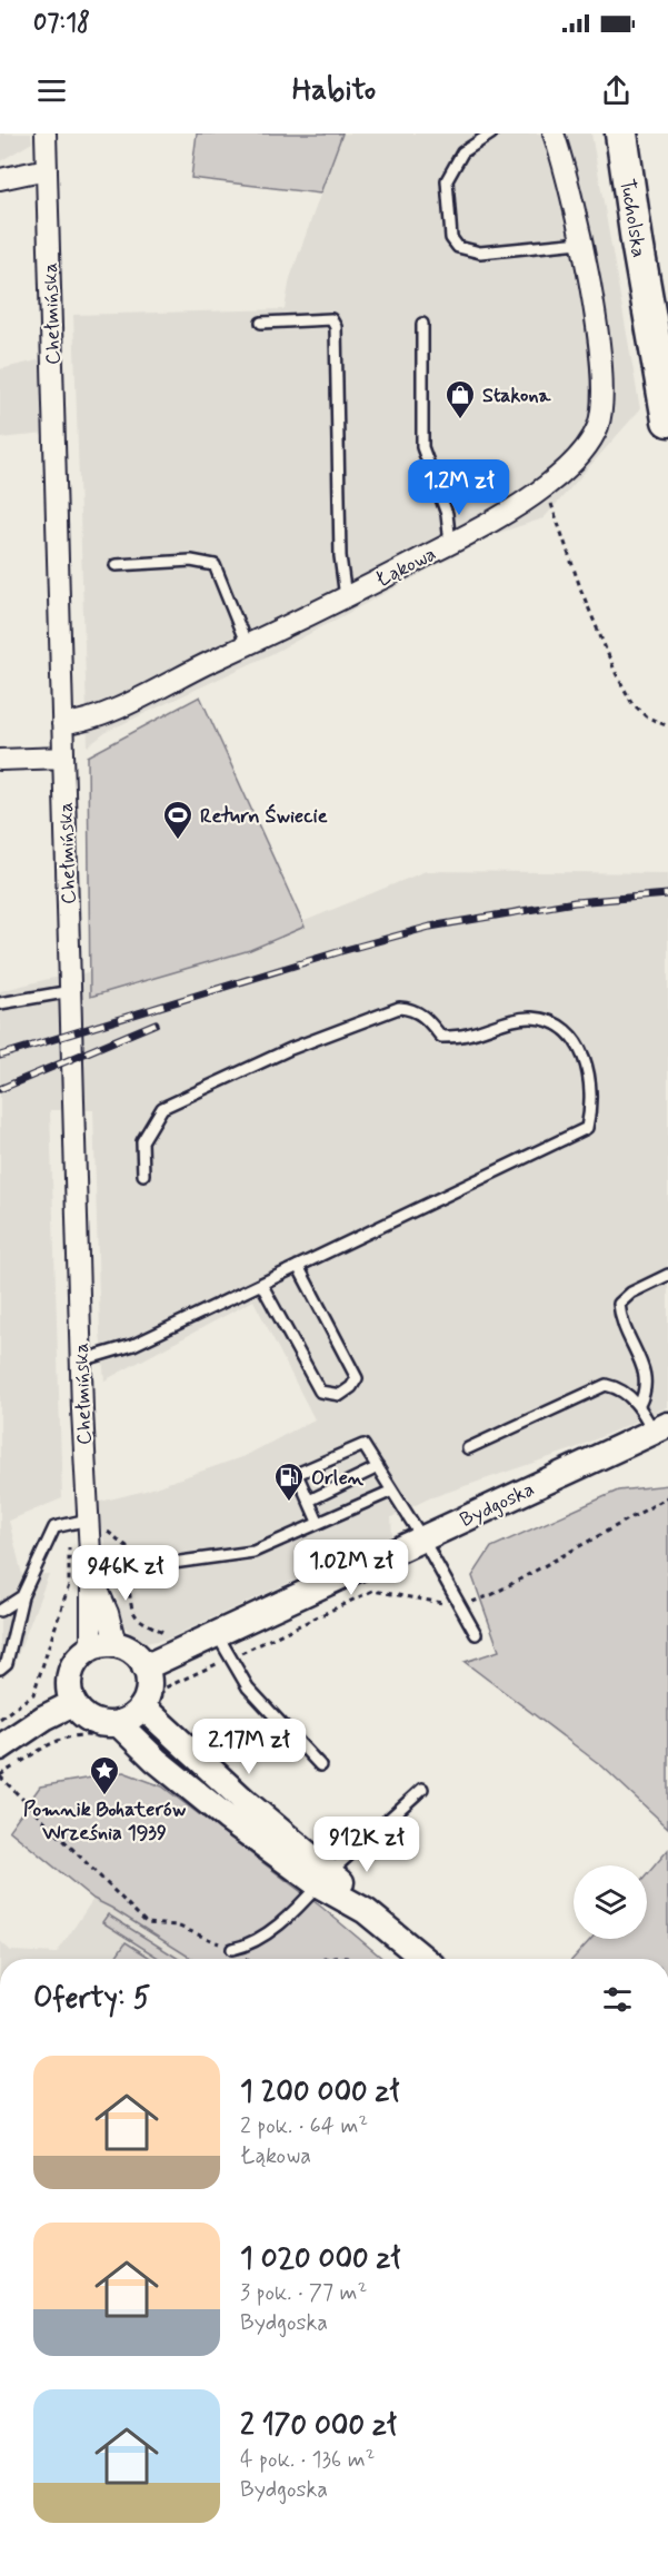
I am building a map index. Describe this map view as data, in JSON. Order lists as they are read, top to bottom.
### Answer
{
  "streets": {
    "main road": ["Tucholska"],
    "street": ["Chełmińska", "Łąkowa", "Bydgoska"]
  },
  "crossings": [
    ["Chełmińska", "Łąkowa"],
    ["Chełmińska", "Bydgoska"]
  ],
  "places": {
    "shop": ["Stakona"],
    "sports": ["Return Świecie"],
    "fuel station": ["Orlen"],
    "place": ["Pomnik Bohaterów Września 1939"]
  },
  "page": {
    "status": "07:18",
    "header": "Habito",
    "price": [
      "1.2M zł",
      "1.02M zł",
      "946K zł",
      "2.17M zł",
      "912K zł"
    ],
    "heading": "Oferty: 5",
    "list": [
      {
        "name": "1 200 000 zł",
        "note": "2 pok. · 64 m² · Łąkowa"
      },
      {
        "name": "1 020 000 zł",
        "note": "3 pok. · 77 m² · Bydgoska"
      },
      {
        "name": "2 170 000 zł",
        "note": "4 pok. · 136 m² · Bydgoska"
      }
    ]
  }
}
